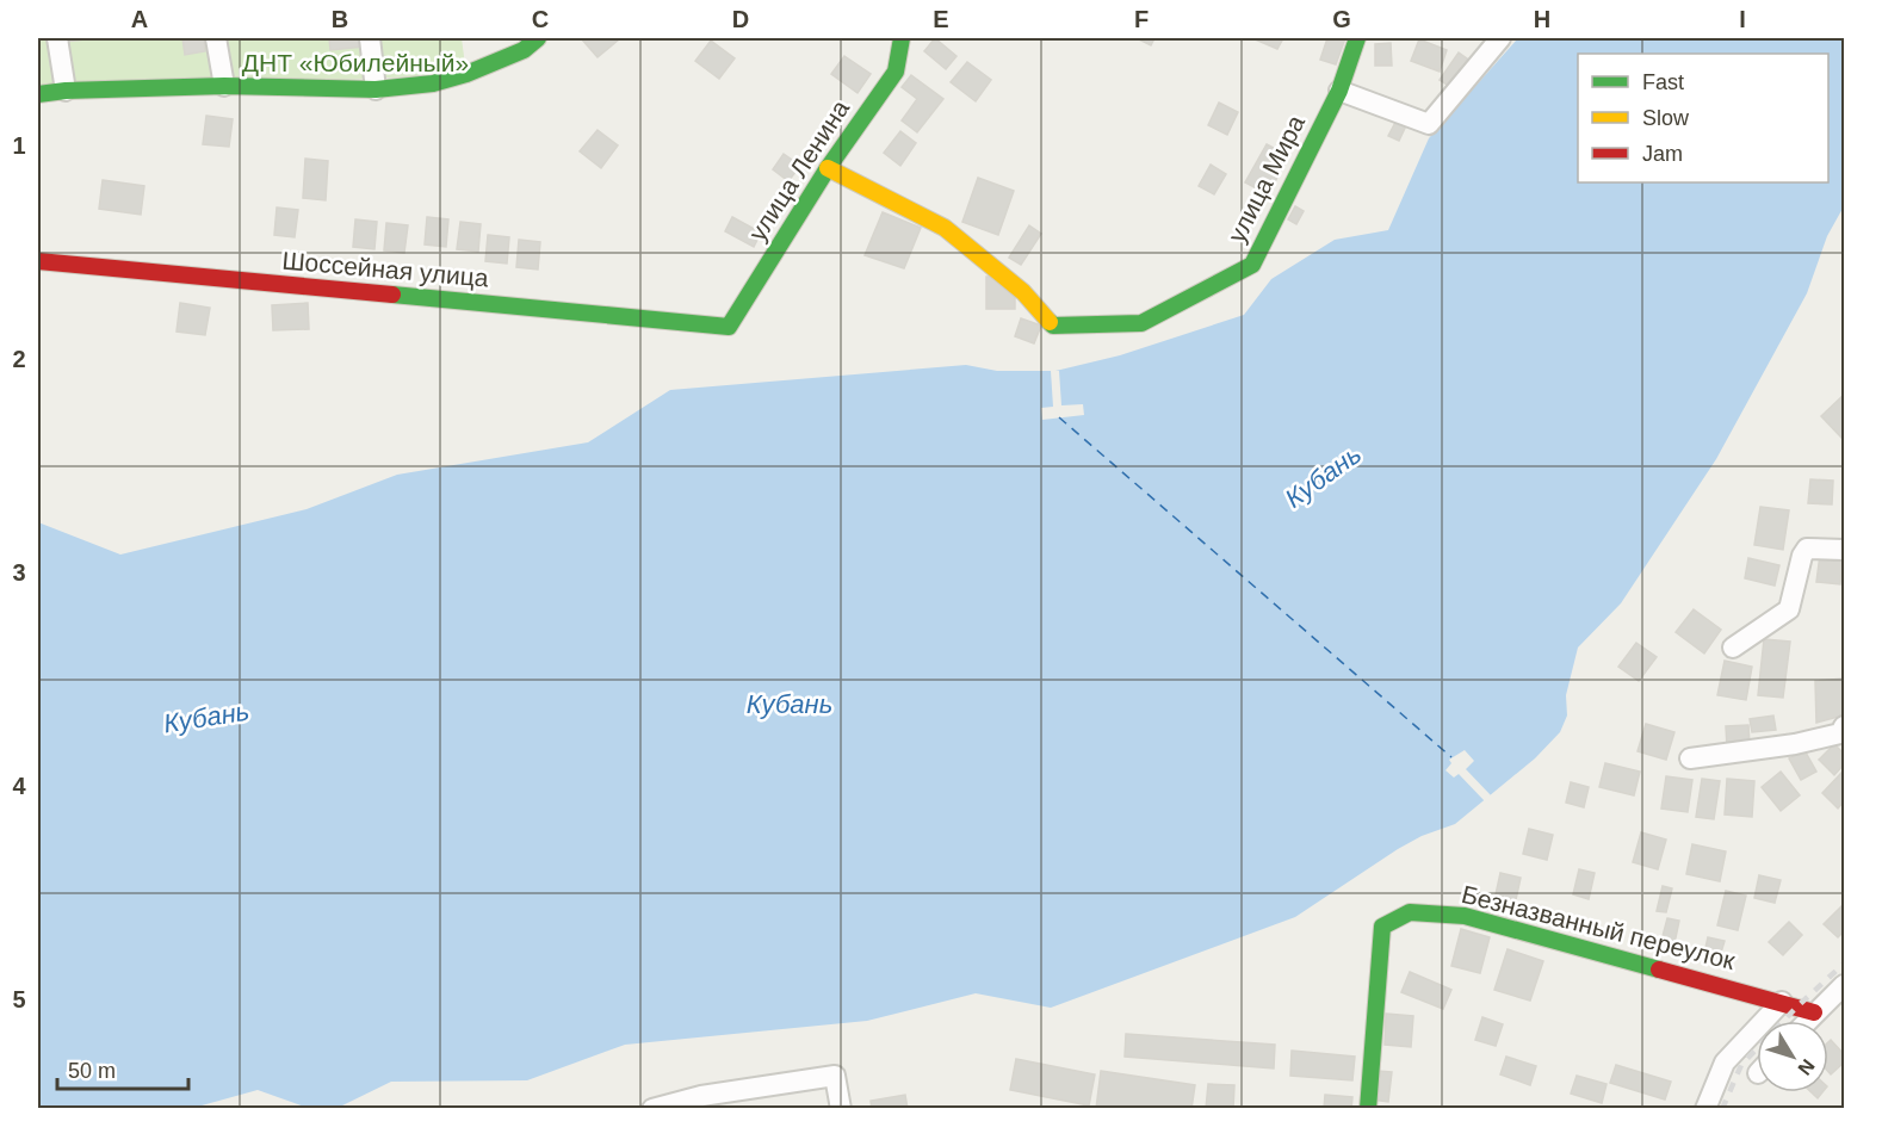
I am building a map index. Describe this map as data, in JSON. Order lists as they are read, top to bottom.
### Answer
{
  "streets": {
    "street": [
      "улица Ленина",
      "улица Мира",
      "Шоссейная улица",
      "Безназванный переулок"
    ]
  },
  "crossings": [
    ["улица Ленина", "улица Мира"],
    ["улица Ленина", "Шоссейная улица"]
  ],
  "water": ["Кубань"],
  "parks": ["ДНТ «Юбилейный»"],
  "legend": ["Fast", "Slow", "Jam"],
  "scale_bar": "50 m",
  "north": "bottom right",
  "grid": {
    "columns": [
      "A",
      "B",
      "C",
      "D",
      "E",
      "F",
      "G",
      "H",
      "I"
    ],
    "rows": [
      "1",
      "2",
      "3",
      "4",
      "5"
    ]
  }
}
